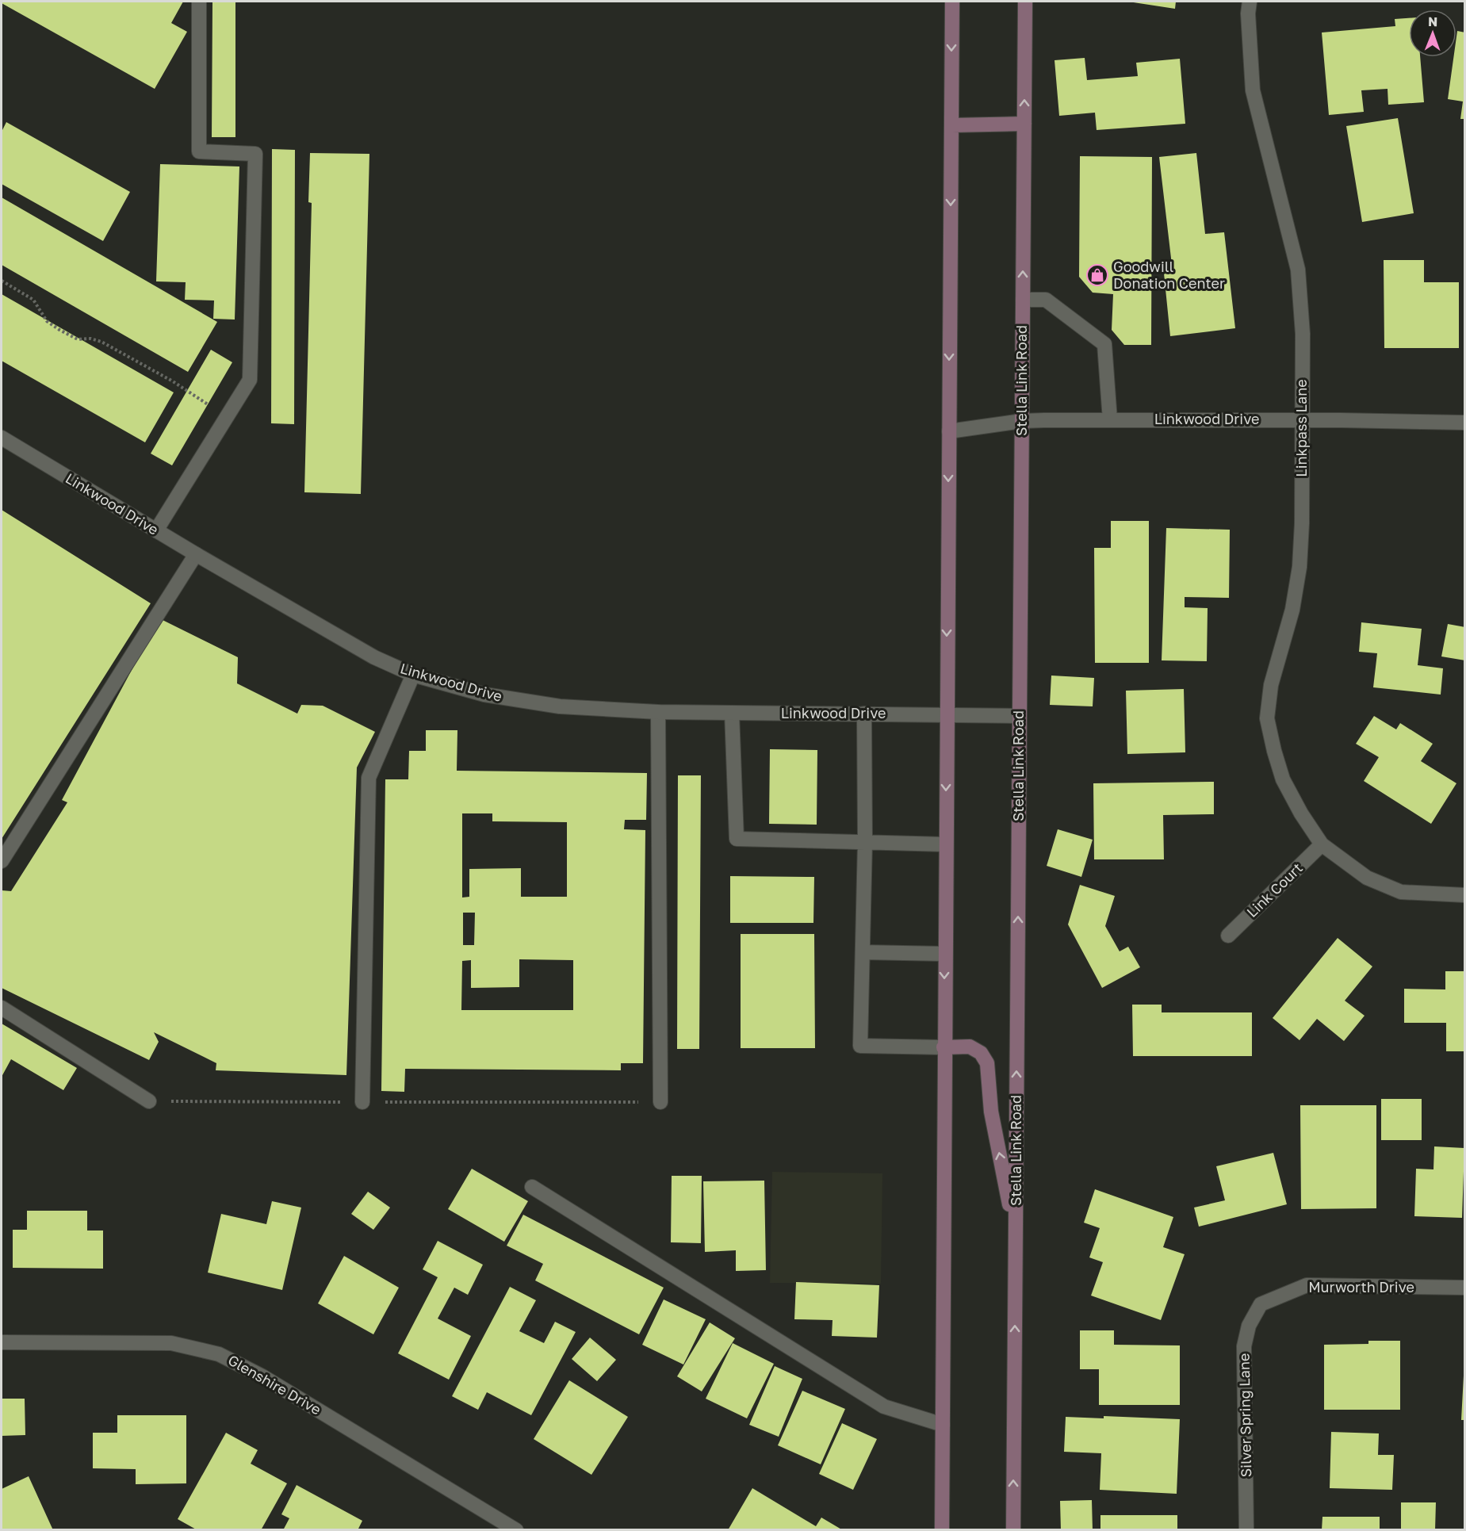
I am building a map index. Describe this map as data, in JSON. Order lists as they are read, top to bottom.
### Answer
{
  "streets": {
    "main road": ["Stella Link Road"],
    "street": [
      "Linkwood Drive",
      "Linkpass Lane",
      "Link Court",
      "Murworth Drive",
      "Glenshire Drive",
      "Silver Spring Lane"
    ]
  },
  "crossings": [
    ["Stella Link Road", "Linkwood Drive"],
    ["Linkwood Drive", "Linkpass Lane"],
    ["Linkpass Lane", "Link Court"],
    ["Murworth Drive", "Silver Spring Lane"]
  ],
  "places": {
    "shop": ["Goodwill Donation Center"]
  },
  "north": "top"
}
